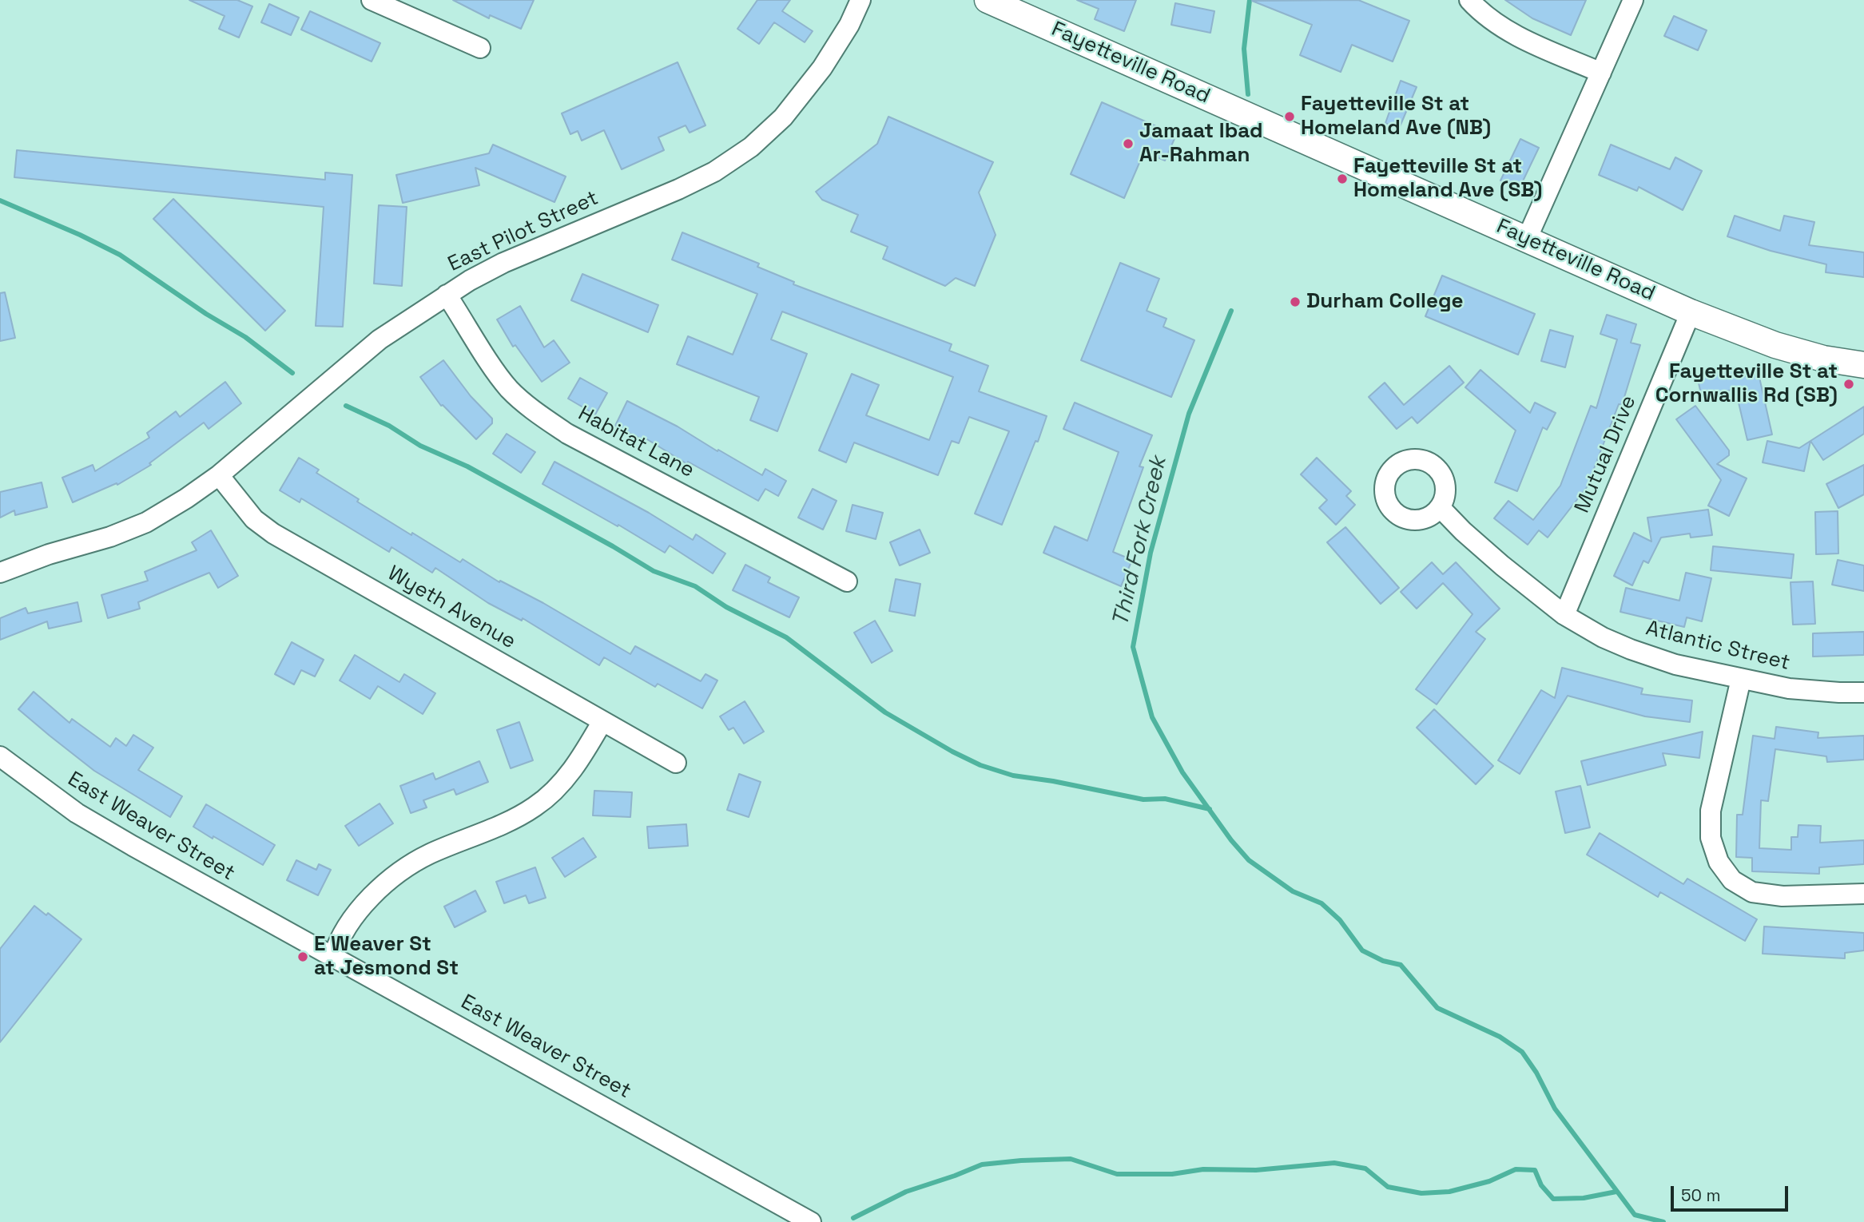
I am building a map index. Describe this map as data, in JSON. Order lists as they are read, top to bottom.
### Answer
{
  "streets": {
    "main road": ["Fayetteville Road"],
    "street": [
      "East Pilot Street",
      "Habitat Lane",
      "Mutual Drive",
      "Wyeth Avenue",
      "Atlantic Street",
      "East Weaver Street"
    ]
  },
  "crossings": [
    ["Fayetteville Road", "Mutual Drive"],
    ["East Pilot Street", "Habitat Lane"],
    ["East Pilot Street", "Wyeth Avenue"],
    ["Mutual Drive", "Atlantic Street"]
  ],
  "water": ["Third Fork Creek"],
  "places": [
    "Fayetteville St at Homeland Ave (NB)",
    "Jamaat Ibad Ar-Rahman",
    "Fayetteville St at Homeland Ave (SB)",
    "Durham College",
    "Fayetteville St at Cornwallis Rd (SB)",
    "E Weaver St at Jesmond St"
  ],
  "scale_bar": "50 m"
}
